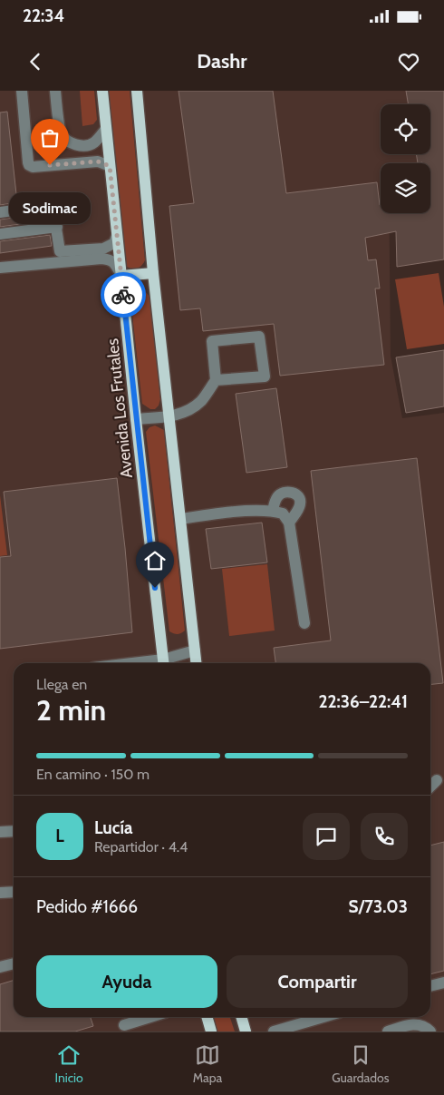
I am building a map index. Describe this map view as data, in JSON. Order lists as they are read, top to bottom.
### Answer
{
  "streets": {
    "main road": ["Avenida Los Frutales"]
  },
  "places": ["Sodimac"],
  "page": {
    "status": "22:34",
    "header": "Dashr",
    "bubble": "Sodimac",
    "heading": ["2 min", "Llega en", "22:36–22:41"],
    "panel": [
      "Lucía",
      "Repartidor · 4.4",
      "Pedido #1666",
      "S/73.03"
    ],
    "bar": "En camino · 150 m",
    "round": "L",
    "buttons": ["Ayuda", "Compartir"],
    "tabs": ["Inicio", "Mapa", "Guardados"]
  }
}
